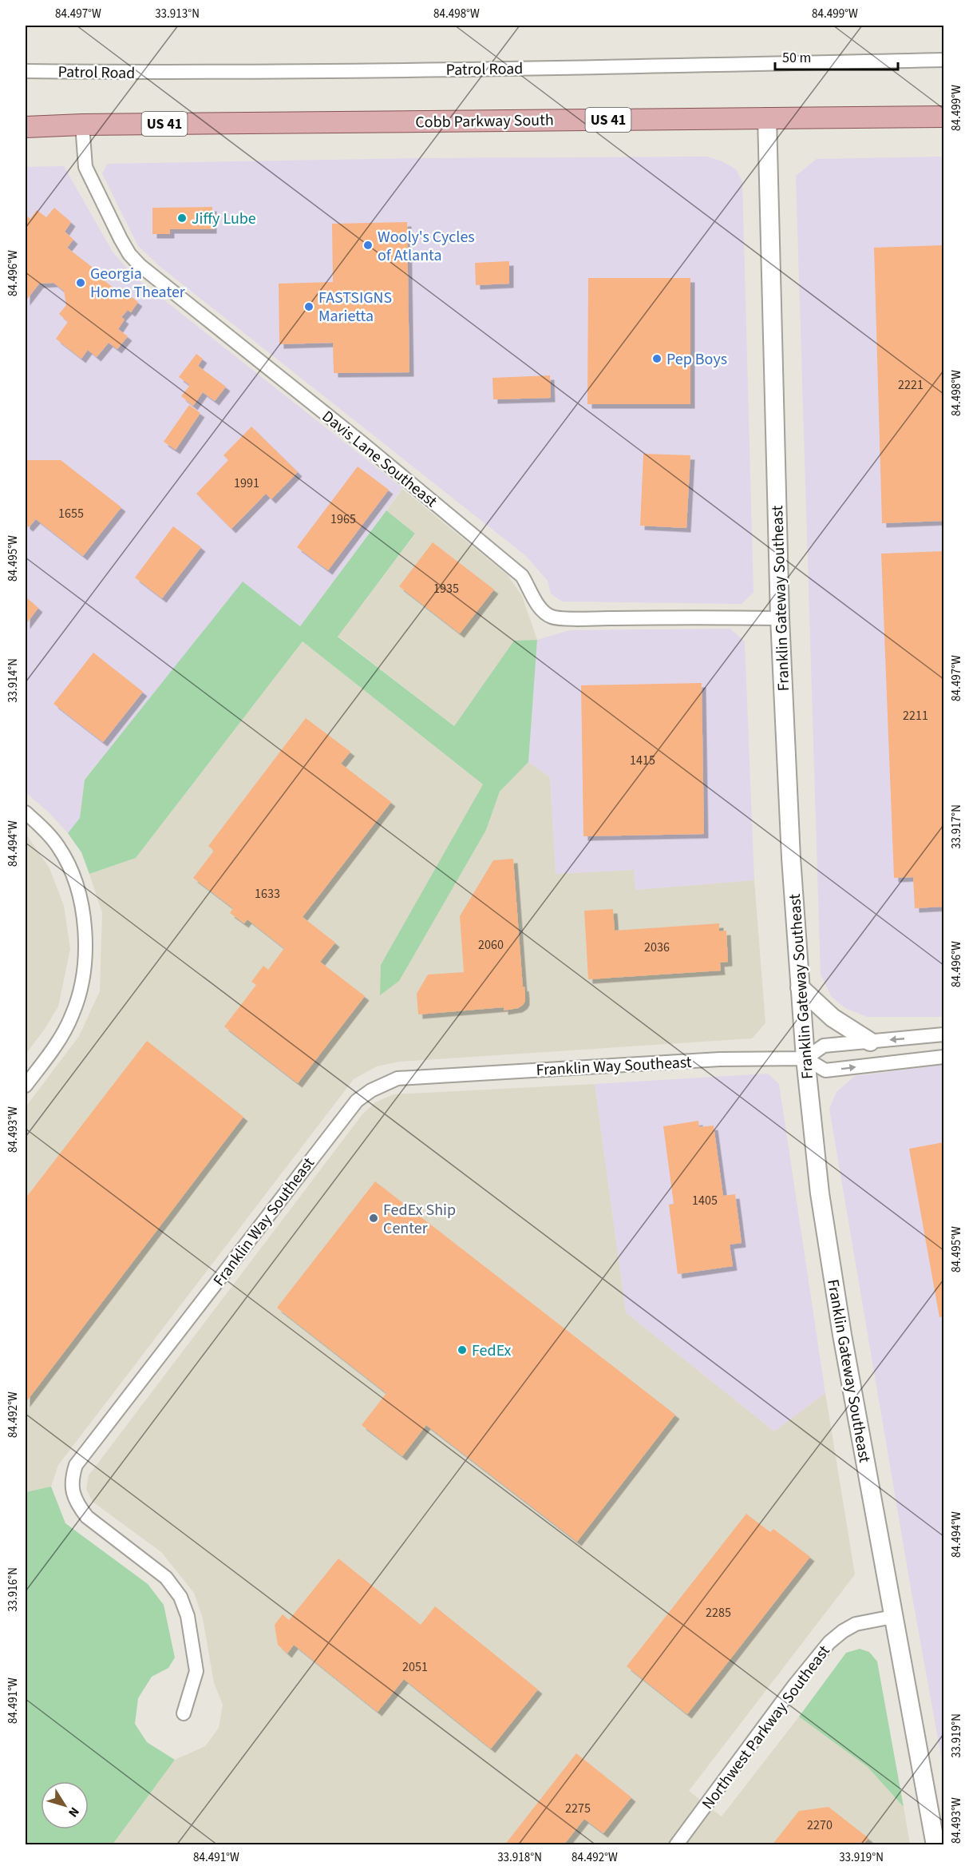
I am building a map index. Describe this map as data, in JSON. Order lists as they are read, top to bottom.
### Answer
{
  "streets": {
    "main road": ["US 41", "Cobb Parkway South"],
    "street": [
      "Patrol Road",
      "Davis Lane Southeast",
      "Franklin Gateway Southeast",
      "Franklin Way Southeast",
      "Northwest Parkway Southeast"
    ]
  },
  "crossings": [
    ["Cobb Parkway South", "Davis Lane Southeast"],
    ["Cobb Parkway South", "Franklin Gateway Southeast"],
    ["Davis Lane Southeast", "Franklin Gateway Southeast"],
    ["Franklin Gateway Southeast", "Franklin Way Southeast"],
    ["Franklin Gateway Southeast", "Northwest Parkway Southeast"]
  ],
  "places": [
    "Jiffy Lube",
    "Wooly's Cycles of Atlanta",
    "Georgia Home Theater",
    "FASTSIGNS Marietta",
    "Pep Boys",
    "FedEx Ship Center",
    "FedEx"
  ],
  "house_numbers": [
    "2221",
    "1991",
    "1655",
    "1965",
    "1935",
    "2211",
    "1415",
    "1633",
    "2060",
    "2036",
    "1405",
    "2285",
    "2051",
    "2275",
    "2270"
  ],
  "scale_bar": "50 m",
  "north": "bottom right",
  "coordinates": [
    "84.497°W",
    "33.913°N",
    "84.498°W",
    "84.499°W",
    "84.496°W",
    "84.495°W",
    "33.914°N",
    "33.917°N",
    "84.494°W",
    "84.493°W",
    "84.492°W",
    "33.916°N",
    "84.491°W",
    "33.919°N",
    "33.918°N"
  ]
}
